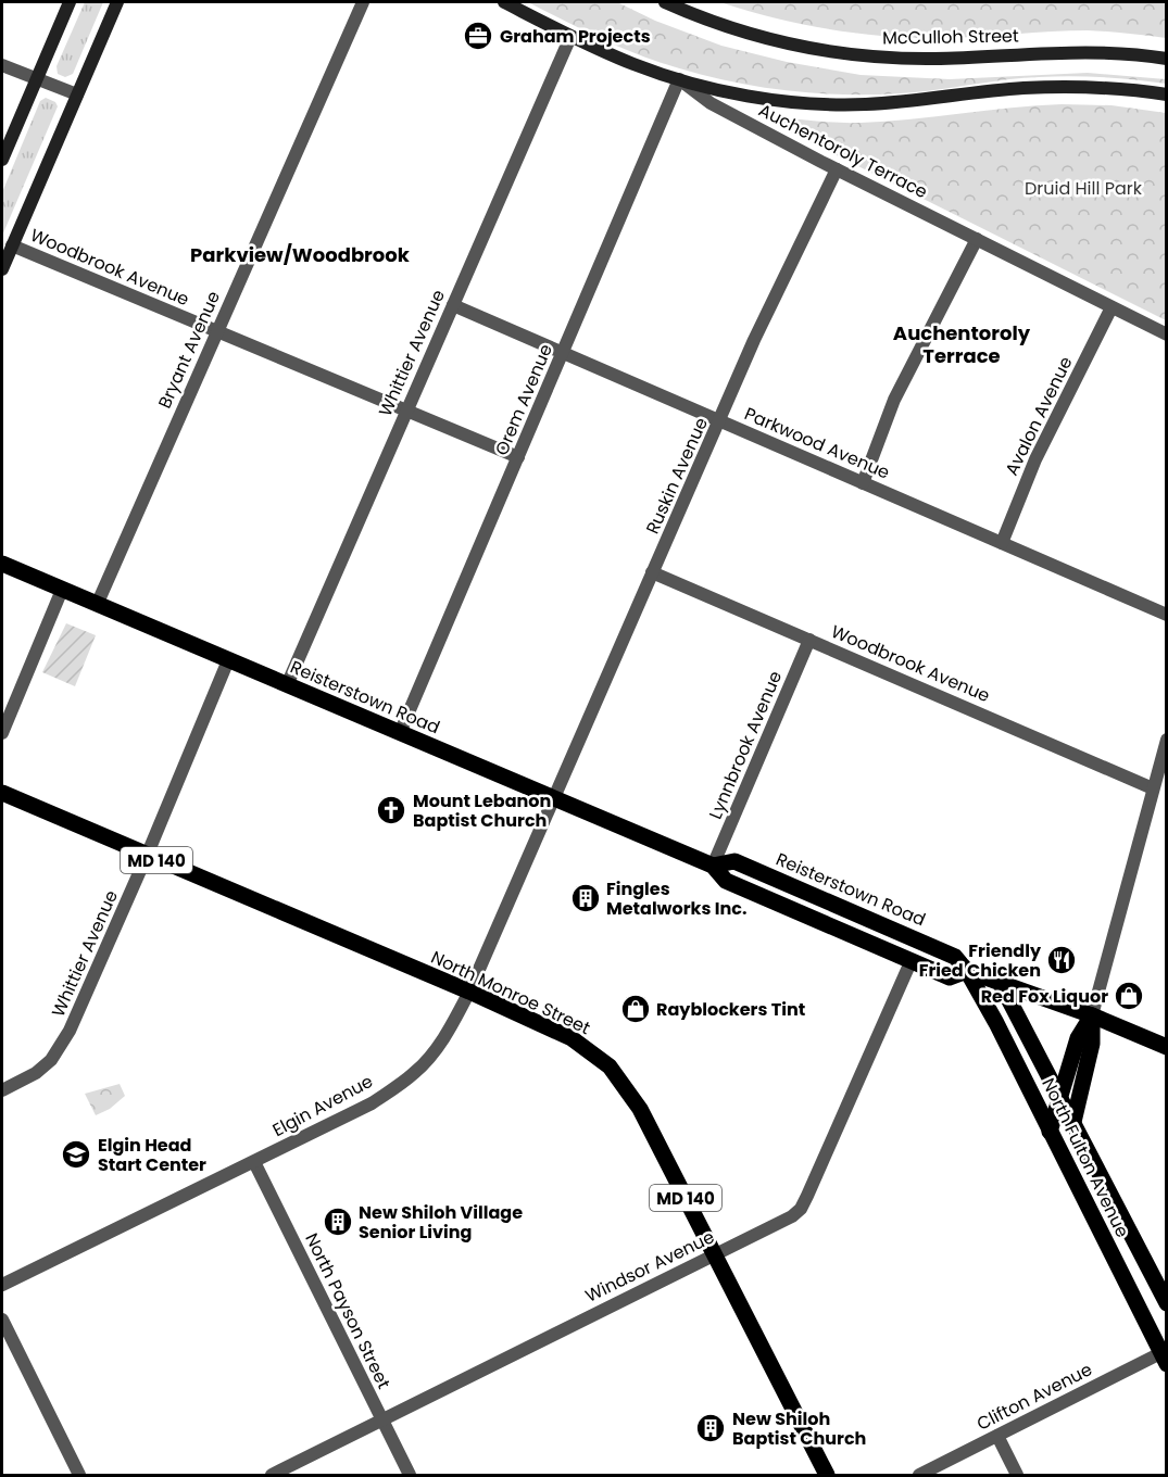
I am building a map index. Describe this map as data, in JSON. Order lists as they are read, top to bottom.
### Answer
{
  "streets": {
    "main road": [
      "McCulloh Street",
      "Auchentoroly Terrace",
      "Reisterstown Road",
      "MD 140",
      "North Monroe Street",
      "North Fulton Avenue"
    ],
    "street": [
      "Woodbrook Avenue",
      "Bryant Avenue",
      "Whittier Avenue",
      "Orem Avenue",
      "Avalon Avenue",
      "Parkwood Avenue",
      "Ruskin Avenue",
      "Lynnbrook Avenue",
      "Elgin Avenue",
      "Windsor Avenue",
      "North Payson Street",
      "Clifton Avenue"
    ]
  },
  "crossings": [
    ["Auchentoroly Terrace", "Whittier Avenue"],
    ["Auchentoroly Terrace", "Orem Avenue"],
    ["Auchentoroly Terrace", "Avalon Avenue"],
    ["Auchentoroly Terrace", "Ruskin Avenue"],
    ["Woodbrook Avenue", "Bryant Avenue"],
    ["Woodbrook Avenue", "Whittier Avenue"],
    ["Woodbrook Avenue", "Orem Avenue"],
    ["Woodbrook Avenue", "Ruskin Avenue"],
    ["Woodbrook Avenue", "Lynnbrook Avenue"],
    ["Bryant Avenue", "Reisterstown Road"],
    ["Whittier Avenue", "Parkwood Avenue"],
    ["Whittier Avenue", "Reisterstown Road"],
    ["Whittier Avenue", "North Monroe Street"],
    ["Orem Avenue", "Parkwood Avenue"],
    ["Orem Avenue", "Reisterstown Road"],
    ["Avalon Avenue", "Parkwood Avenue"],
    ["Parkwood Avenue", "Ruskin Avenue"],
    ["Ruskin Avenue", "Reisterstown Road"],
    ["Ruskin Avenue", "Elgin Avenue"],
    ["Reisterstown Road", "Lynnbrook Avenue"],
    ["Reisterstown Road", "Elgin Avenue"],
    ["Reisterstown Road", "North Fulton Avenue"],
    ["Reisterstown Road", "Windsor Avenue"],
    ["North Monroe Street", "Elgin Avenue"],
    ["North Monroe Street", "Windsor Avenue"],
    ["Elgin Avenue", "North Payson Street"],
    ["North Fulton Avenue", "Clifton Avenue"],
    ["Windsor Avenue", "North Payson Street"]
  ],
  "districts": ["Parkview/Woodbrook", "Auchentoroly Terrace"],
  "parks": ["Druid Hill Park"],
  "places": {
    "office": ["Graham Projects"],
    "church": ["Mount Lebanon Baptist Church"],
    "building": ["Fingles Metalworks Inc.", "New Shiloh Village Senior Living", "New Shiloh Baptist Church"],
    "restaurant": ["Friendly Fried Chicken"],
    "shop": ["Red Fox Liquor", "Rayblockers Tint"],
    "school or university": ["Elgin Head Start Center"]
  }
}
